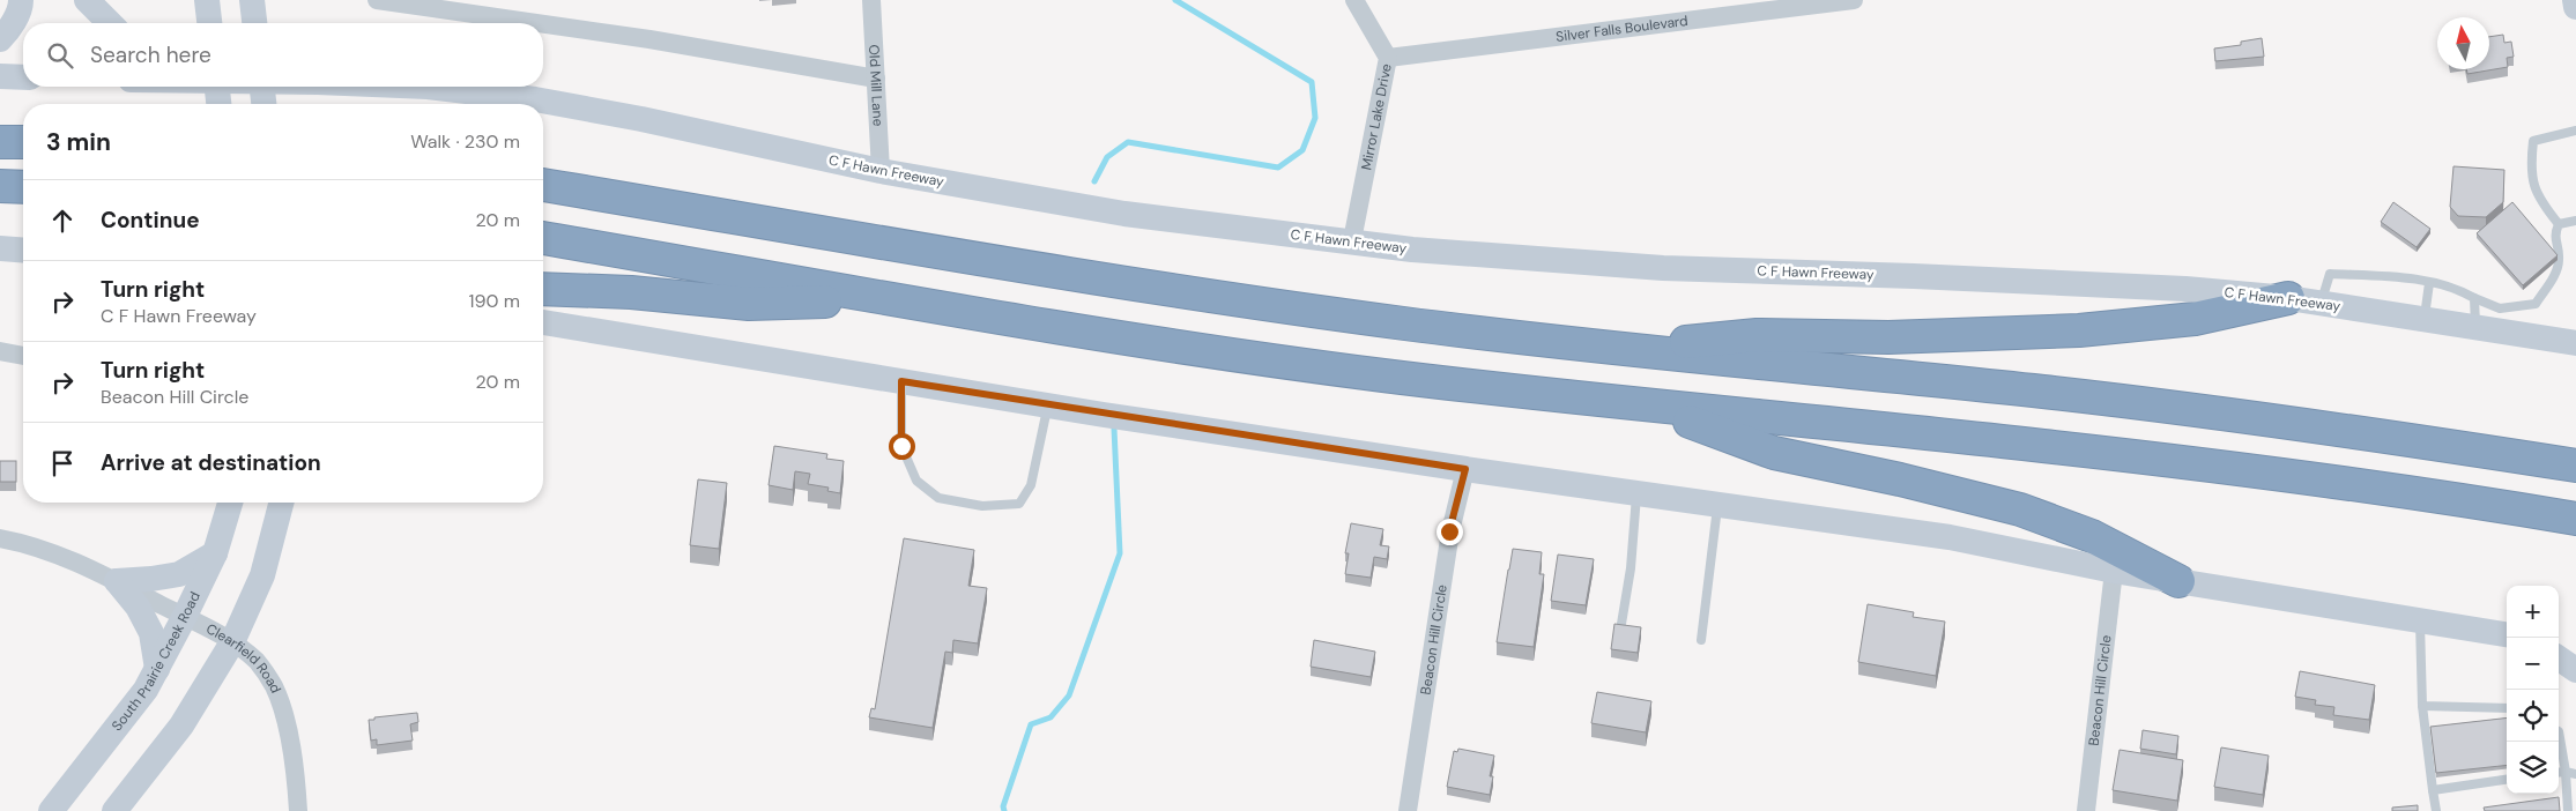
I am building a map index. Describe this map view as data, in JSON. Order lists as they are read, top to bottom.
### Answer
{
  "streets": {
    "main road": ["C F Hawn Freeway", "South Prairie Creek Road"],
    "street": [
      "Silver Falls Boulevard",
      "Old Mill Lane",
      "Mirror Lake Drive",
      "Beacon Hill Circle",
      "Clearfield Road"
    ]
  },
  "crossings": [
    ["Silver Falls Boulevard", "Mirror Lake Drive"],
    ["Old Mill Lane", "C F Hawn Freeway"],
    ["Mirror Lake Drive", "C F Hawn Freeway"],
    ["South Prairie Creek Road", "Clearfield Road"]
  ],
  "north": "top",
  "page": {
    "search": "Search here",
    "heading": ["3 min", "Walk · 230 m"],
    "list": [
      ["Continue", "20 m"],
      ["Turn right", "C F Hawn Freeway", "190 m"],
      ["Turn right", "Beacon Hill Circle", "20 m"],
      "Arrive at destination"
    ],
    "map_buttons": ["+", "−"]
  }
}
